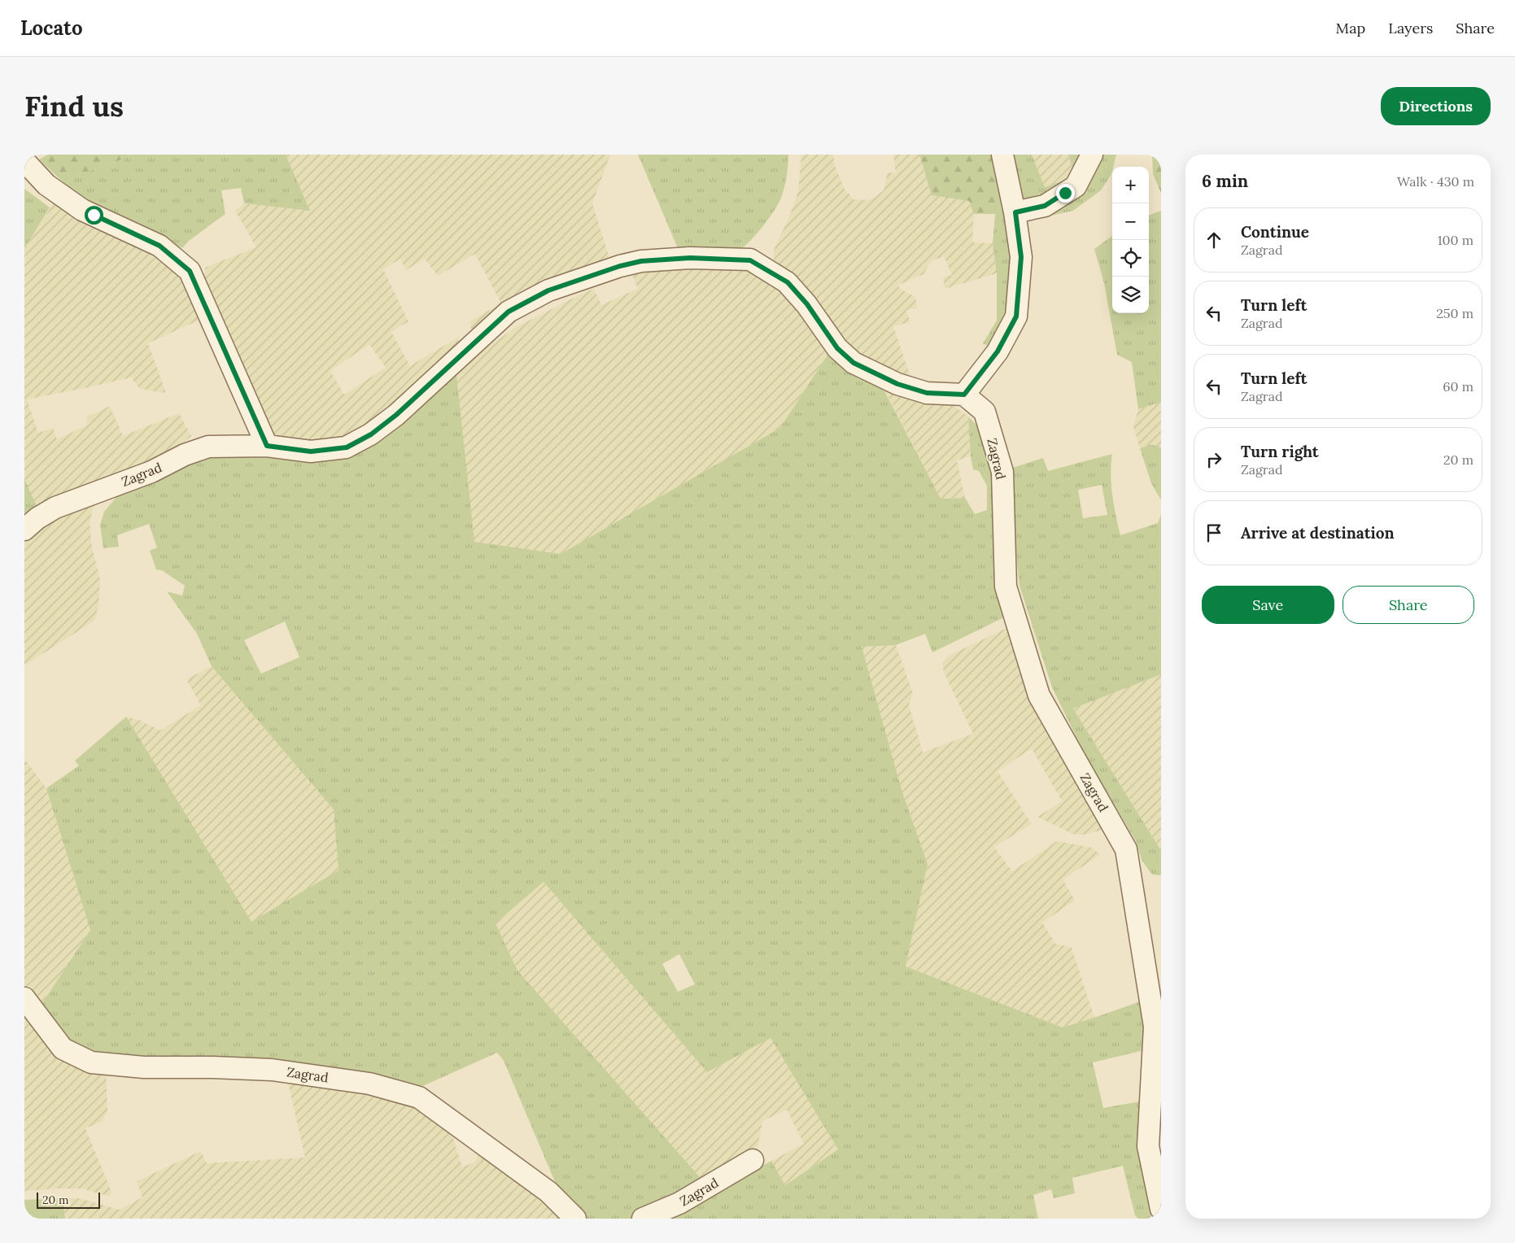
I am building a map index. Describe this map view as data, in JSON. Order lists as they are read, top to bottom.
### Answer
{
  "streets": {
    "street": ["Zagrad"]
  },
  "scale_bar": "20 m",
  "page": {
    "header": "Locato",
    "nav": ["Map", "Layers", "Share"],
    "buttons": [
      "Directions",
      ["Save", "Share"]
    ],
    "title": "Find us",
    "heading": ["6 min", "Walk · 430 m"],
    "map_buttons": ["+", "−"],
    "list": [
      ["Continue", "Zagrad", "100 m"],
      ["Turn left", "Zagrad", "250 m"],
      ["Turn left", "Zagrad", "60 m"],
      ["Turn right", "Zagrad", "20 m"],
      "Arrive at destination"
    ],
    "scale": "20 m"
  }
}
